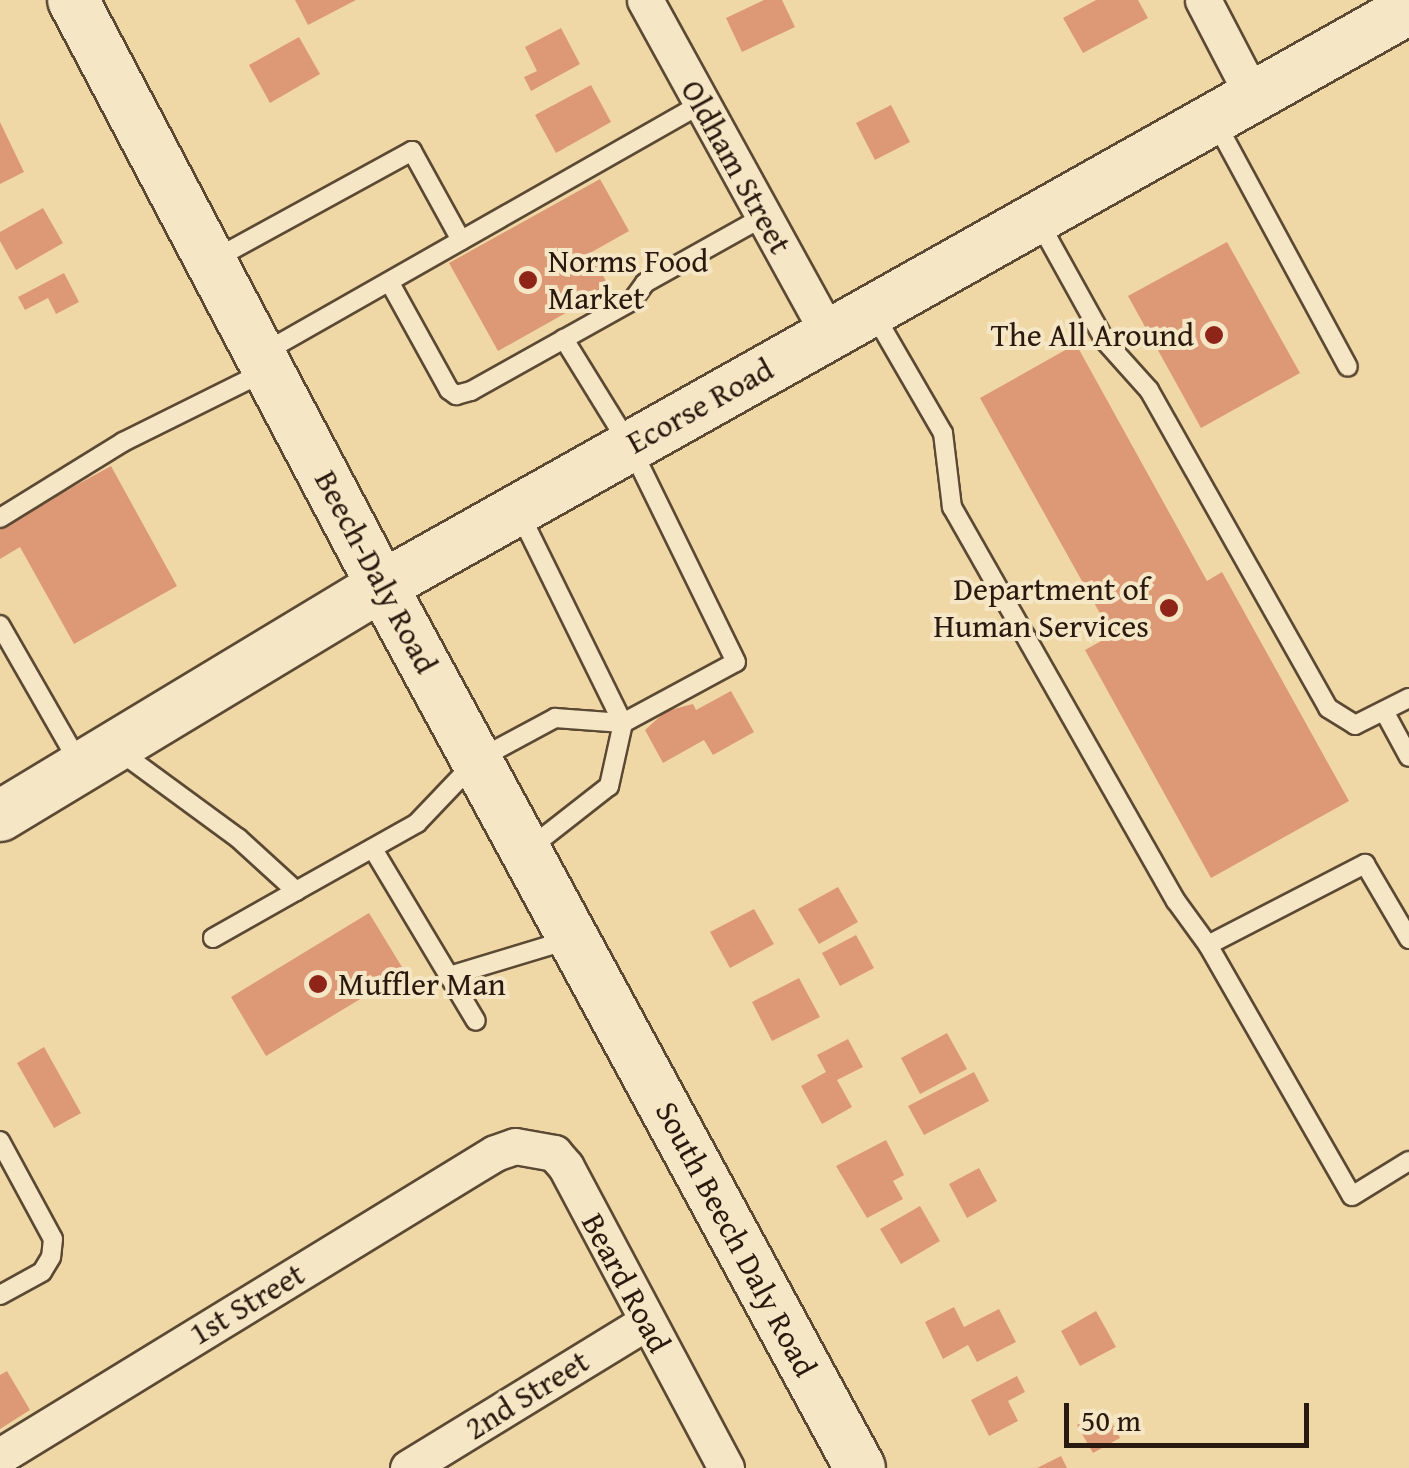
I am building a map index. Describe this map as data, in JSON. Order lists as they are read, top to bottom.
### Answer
{
  "streets": {
    "street": [
      "Oldham Street",
      "Ecorse Road",
      "Beech-Daly Road",
      "South Beech Daly Road",
      "Beard Road",
      "1st Street",
      "2nd Street"
    ]
  },
  "crossings": [
    ["Oldham Street", "Ecorse Road"],
    ["Ecorse Road", "Beech-Daly Road"],
    ["Beech-Daly Road", "South Beech Daly Road"],
    ["Beard Road", "1st Street"],
    ["Beard Road", "2nd Street"]
  ],
  "places": [
    "Norms Food Market",
    "The All Around",
    "Department of Human Services",
    "Muffler Man"
  ],
  "scale_bar": "50 m"
}
